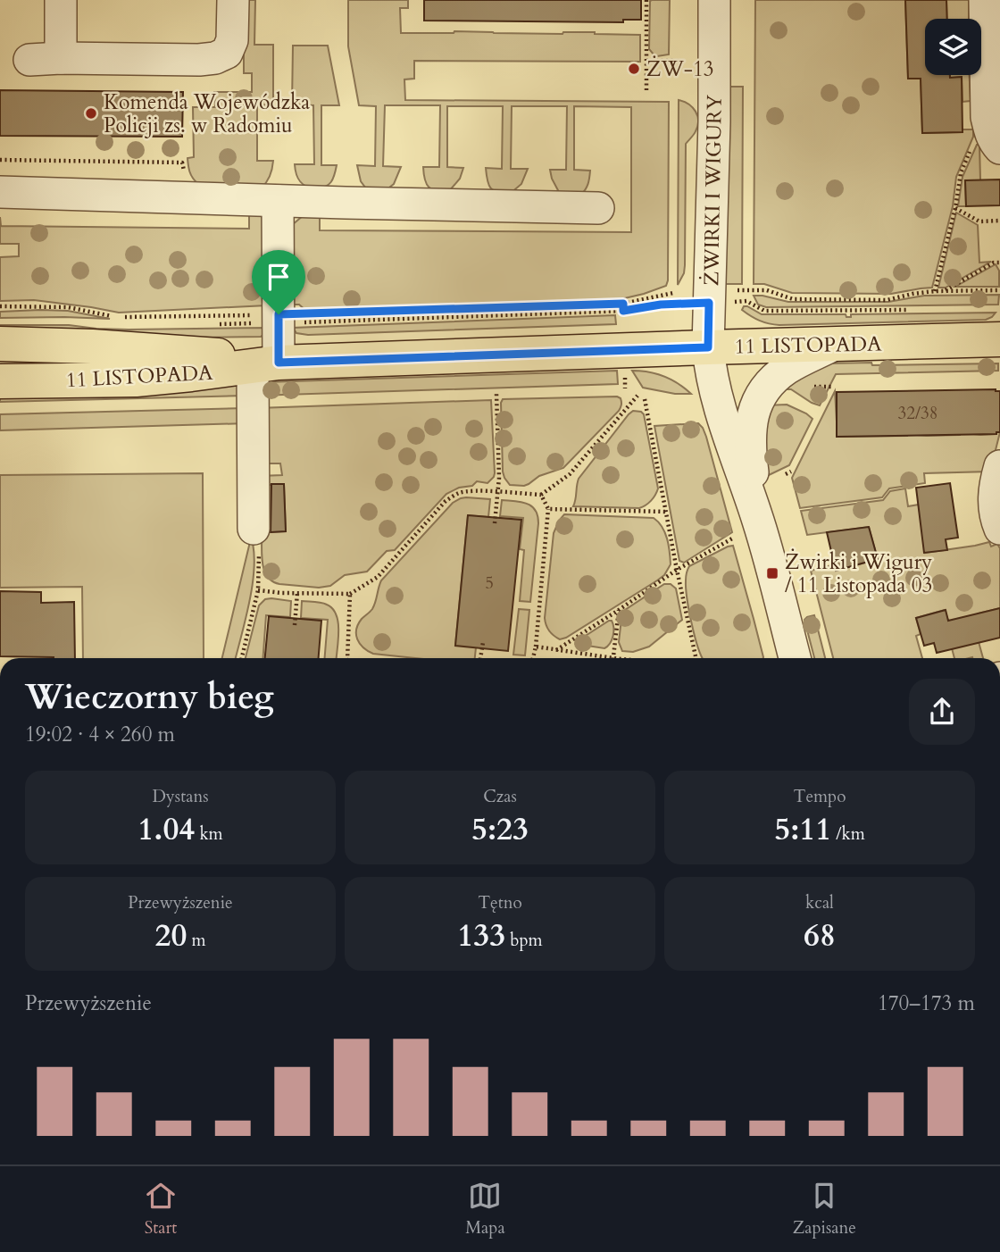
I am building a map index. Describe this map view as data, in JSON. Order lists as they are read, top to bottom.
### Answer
{
  "streets": {
    "main road": ["11 LISTOPADA"],
    "street": ["ŻWIRKI I WIGURY"]
  },
  "crossings": [
    ["ŻWIRKI I WIGURY", "11 LISTOPADA"]
  ],
  "places": {
    "other": ["ŻW-13", "Komenda Wojewódzka Policji zs. w Radomiu"],
    "transit": ["Żwirki i Wigury / 11 Listopada 03"]
  },
  "house_numbers": ["32/38", "5"],
  "page": {
    "heading": ["Wieczorny bieg", "19:02 · 4 × 260 m"],
    "stats": [
      ["Dystans", "1.04 km"],
      ["Czas", "5:23"],
      ["Tempo", "5:11 /km"],
      ["Przewyższenie", "20 m"],
      ["Tętno", "133 bpm"],
      ["kcal", "68"]
    ],
    "chart": ["Przewyższenie", "170–173 m"],
    "tabs": ["Start", "Mapa", "Zapisane"]
  }
}
